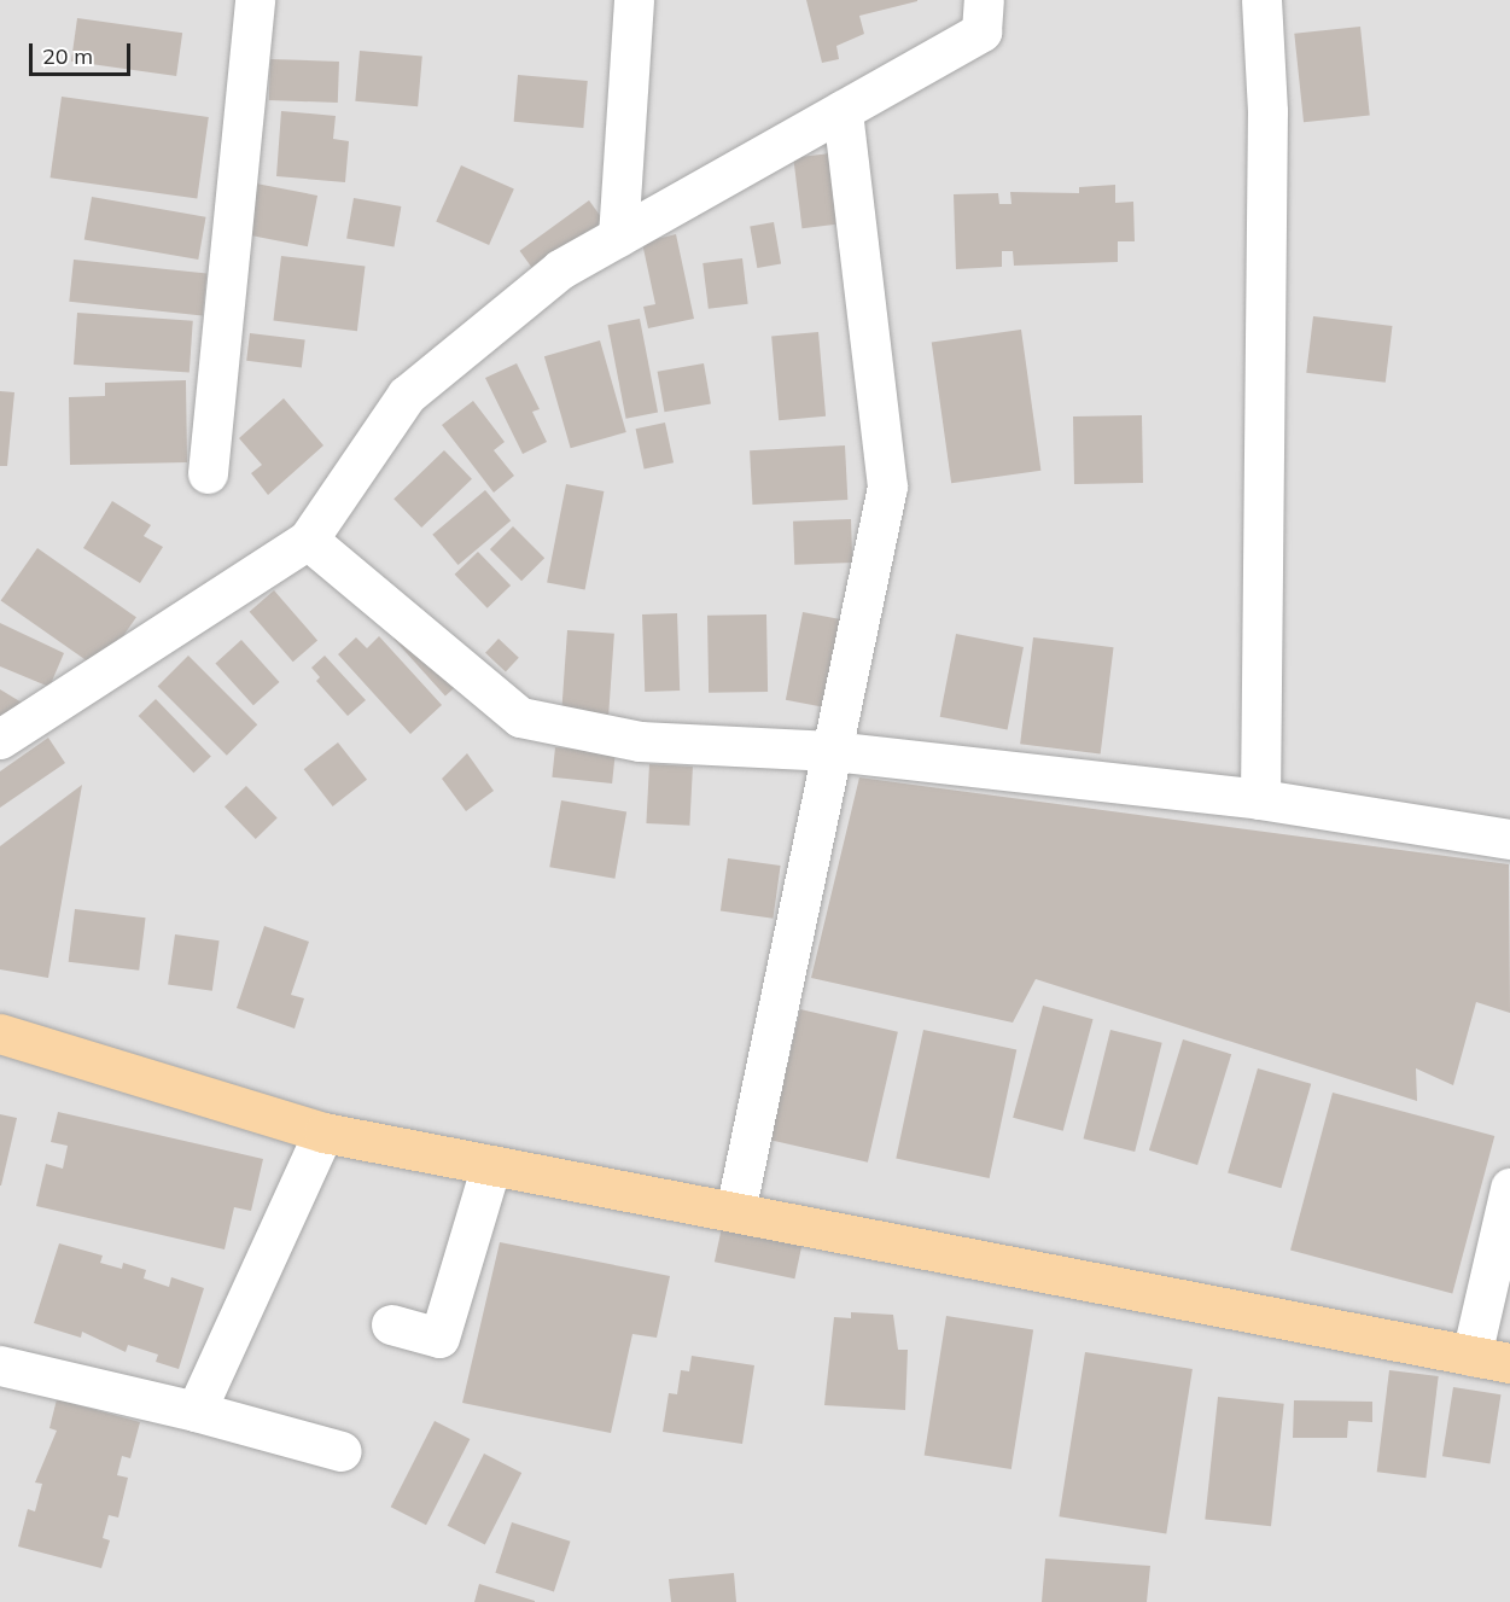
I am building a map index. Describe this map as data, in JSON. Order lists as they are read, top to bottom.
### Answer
{
  "scale_bar": "20 m"
}
